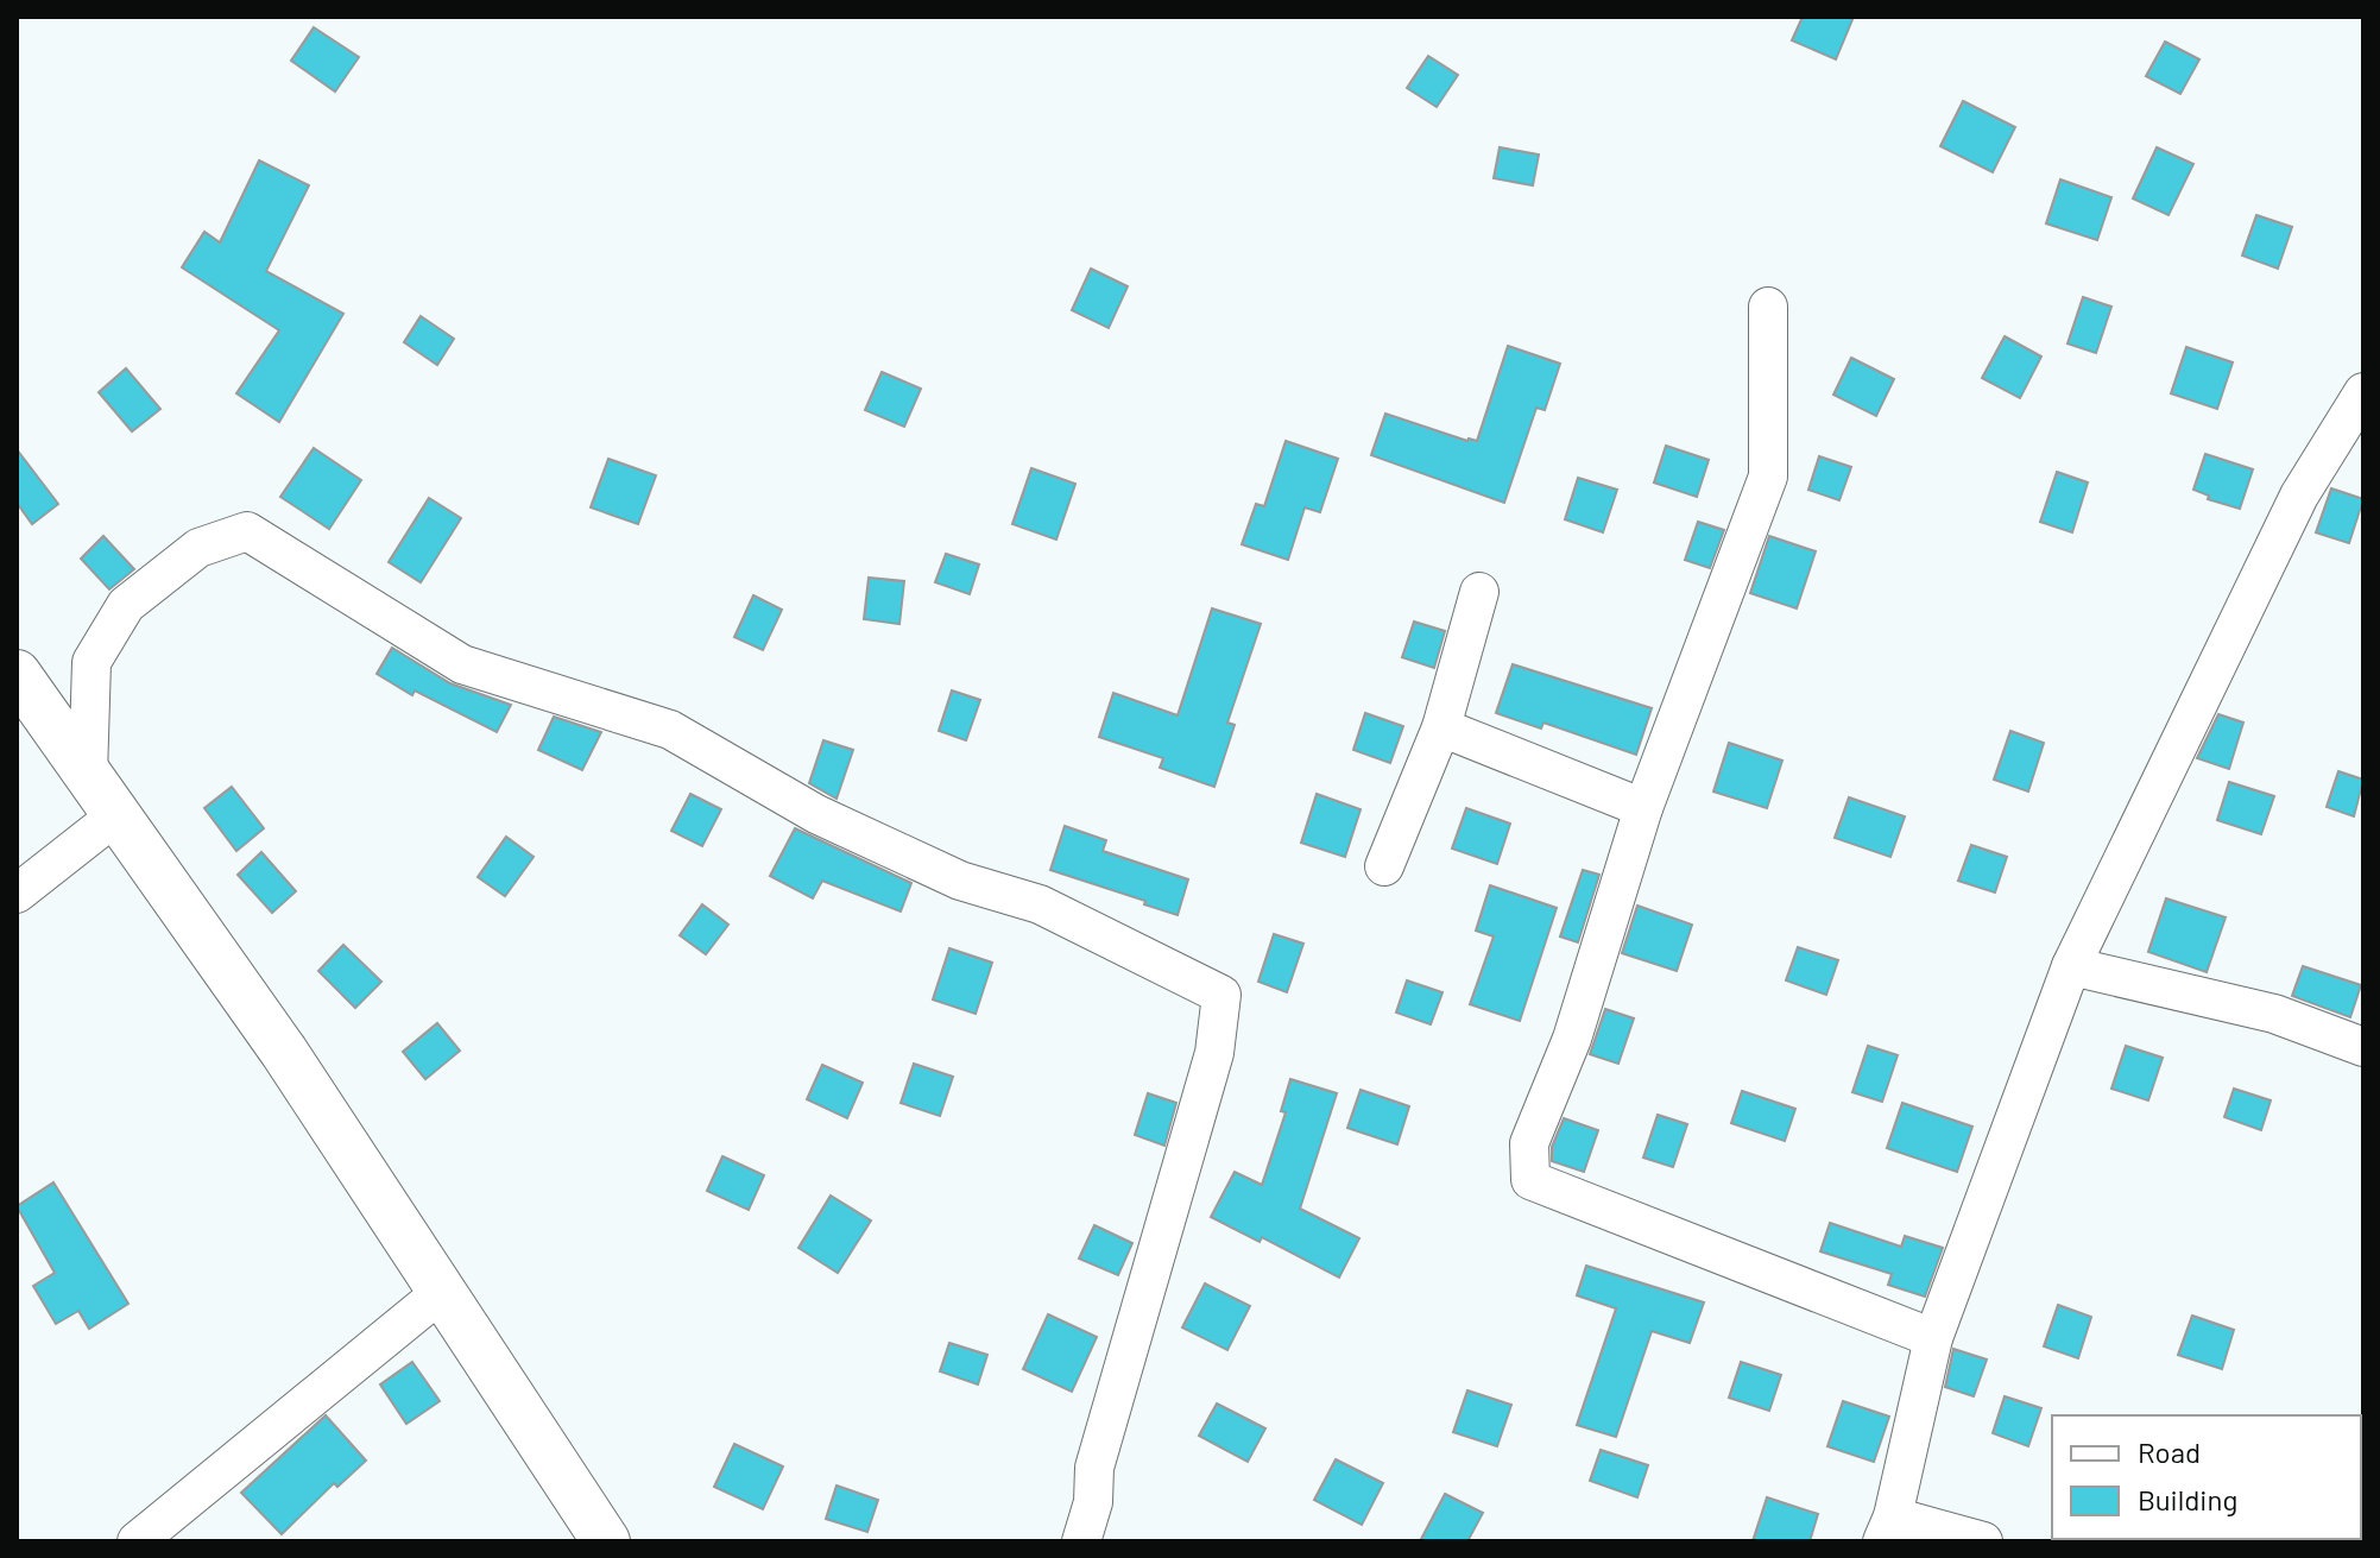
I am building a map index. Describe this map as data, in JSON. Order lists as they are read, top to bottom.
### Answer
{
  "legend": ["Road", "Building"]
}
